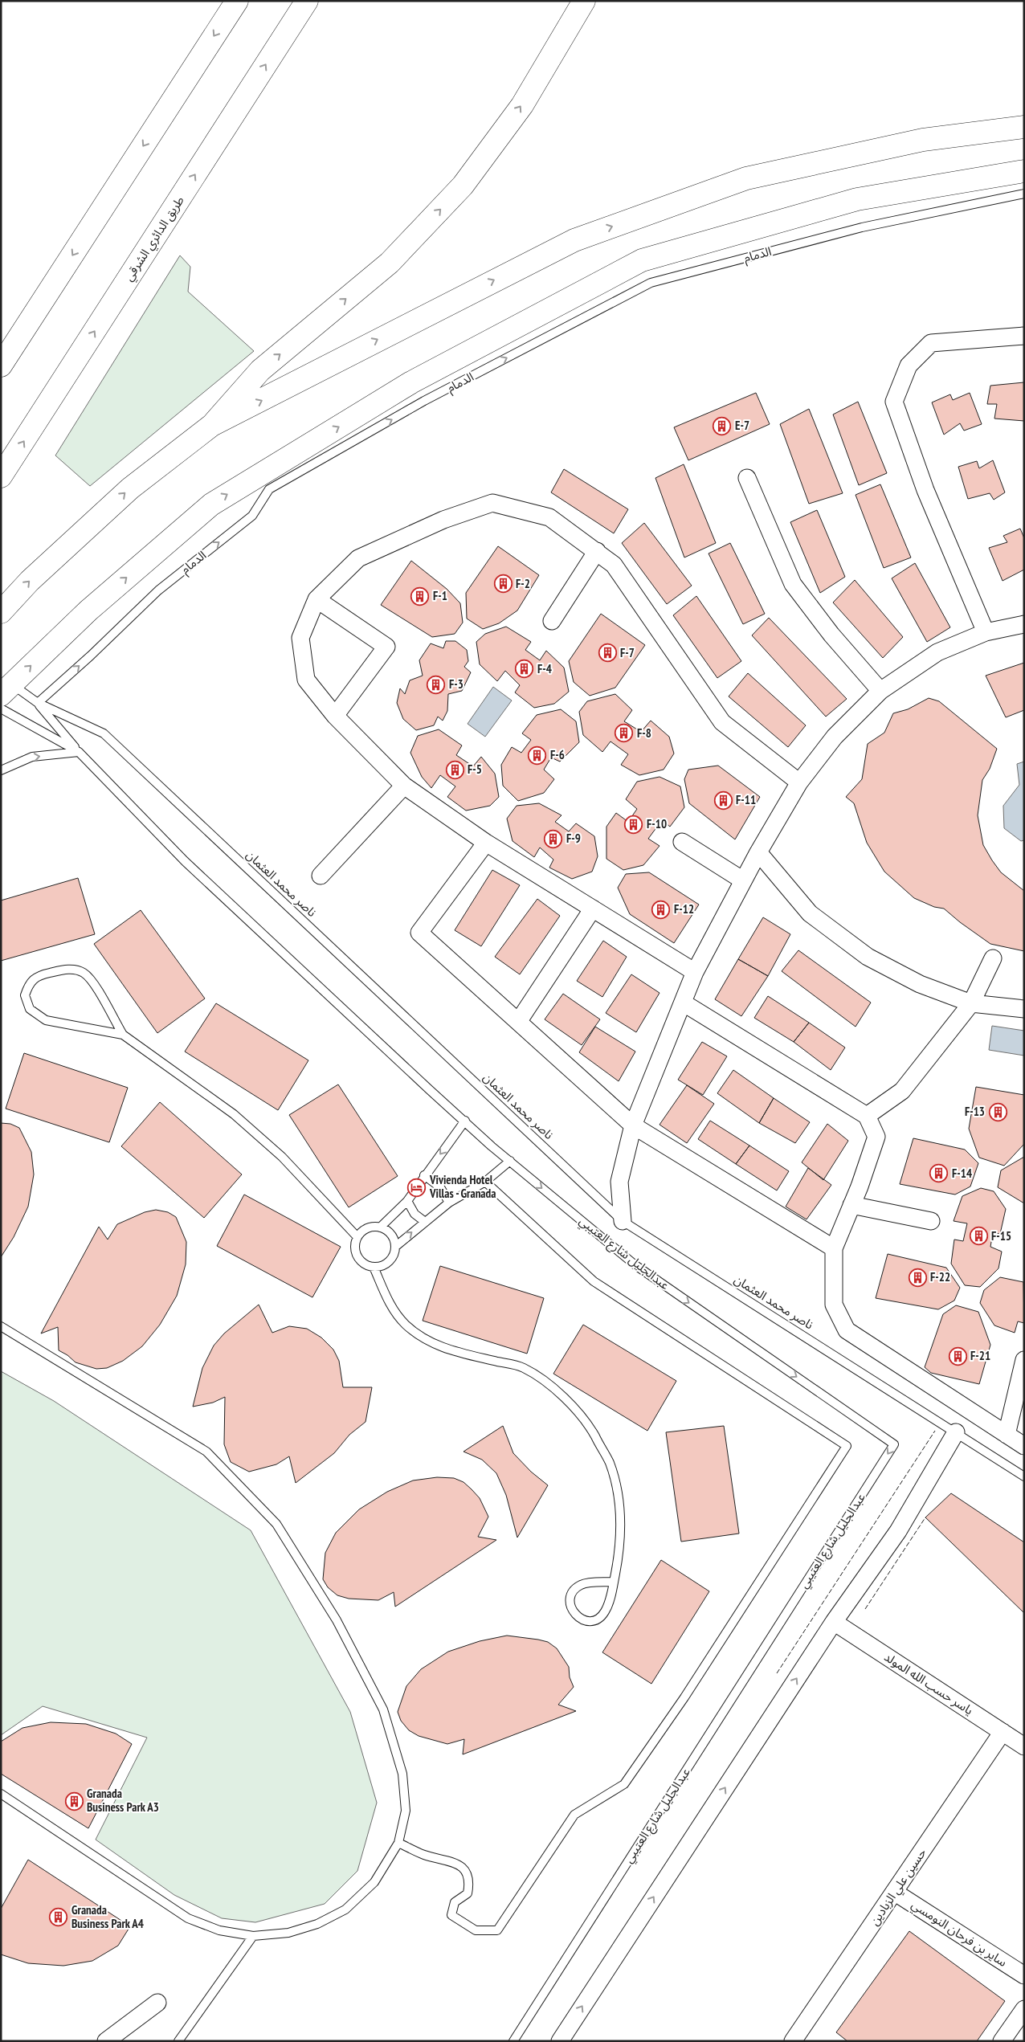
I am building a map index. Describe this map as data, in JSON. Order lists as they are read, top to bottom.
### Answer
{
  "streets": {
    "main road": ["طريق الدائري الشرقي", "الدمام"],
    "street": ["ياسر حسب الله المولد", "حسين علي الزبادين", "ساير بن فرحان النومسي"],
    "lane": ["ناصر محمد العثمان", "عبدالجليل شارع العتيبي"]
  },
  "crossings": [
    ["الدمام", "ناصر محمد العثمان"],
    ["ياسر حسب الله المولد", "حسين علي الزبادين"],
    ["حسين علي الزبادين", "ساير بن فرحان النومسي"]
  ],
  "places": {
    "building": [
      "E-7",
      "F-2",
      "F-1",
      "F-7",
      "F-4",
      "F-3",
      "F-8",
      "F-6",
      "F-5",
      "F-11",
      "F-10",
      "F-9",
      "F-12",
      "F-13",
      "F-14",
      "F-15",
      "F-22",
      "F-21",
      "Granada Business Park A3",
      "Granada Business Park A4"
    ],
    "hotel": ["Vivienda Hotel Villas - Granada"]
  }
}
